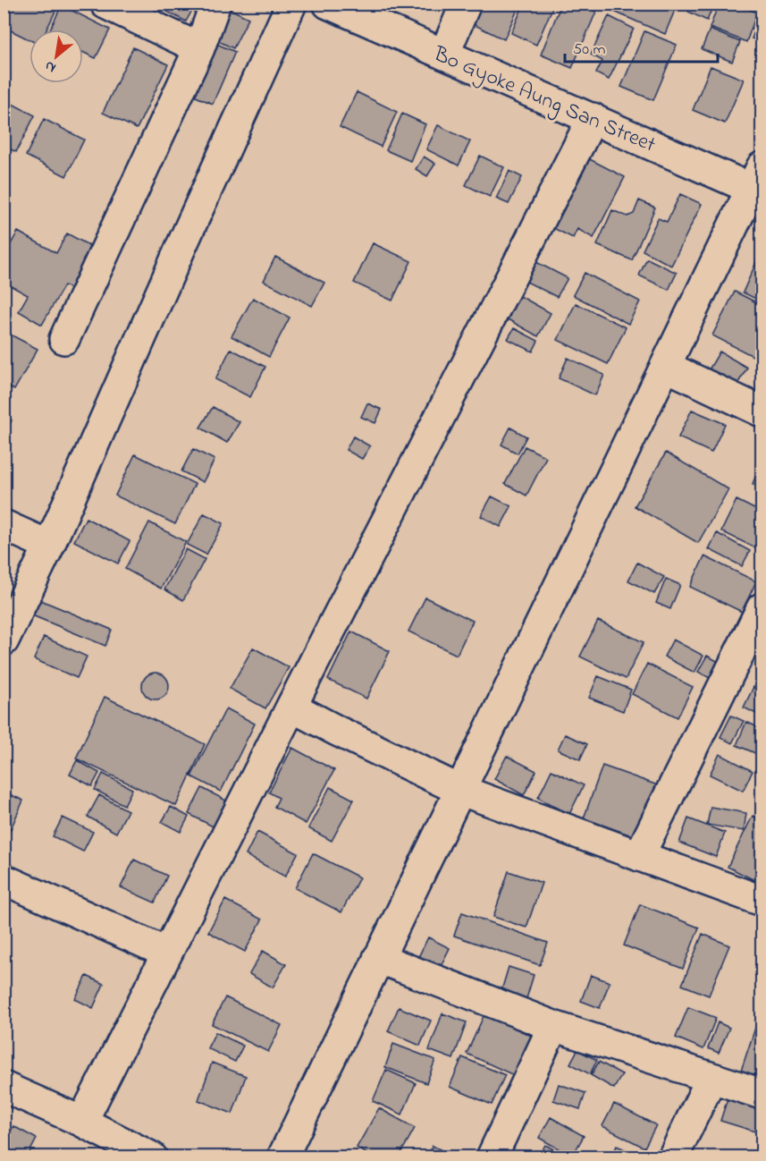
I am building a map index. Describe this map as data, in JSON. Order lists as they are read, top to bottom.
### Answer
{
  "streets": {
    "street": ["Bo Gyoke Aung San Street"]
  },
  "scale_bar": "50 m",
  "north": "bottom left"
}
